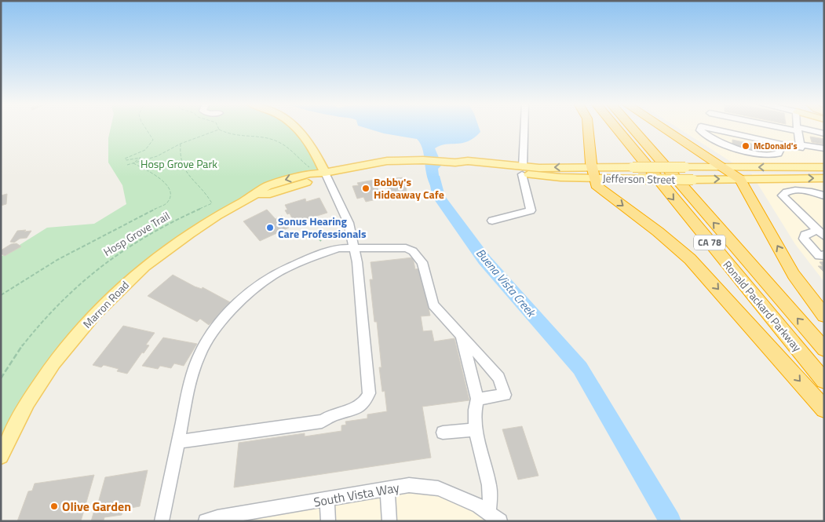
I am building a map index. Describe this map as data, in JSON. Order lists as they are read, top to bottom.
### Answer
{
  "streets": {
    "highway": ["CA 78", "Ronald Packard Parkway"],
    "main road": ["Jefferson Street", "Marron Road"],
    "street": ["South Vista Way"],
    "path": ["Hosp Grove Trail"]
  },
  "crossings": [
    ["Jefferson Street", "Marron Road"]
  ],
  "water": ["Buena Vista Creek"],
  "parks": ["Hosp Grove Park"],
  "places": [
    "McDonald's",
    "Bobby's Hideaway Cafe",
    "Sonus Hearing Care Professionals",
    "Olive Garden"
  ]
}
